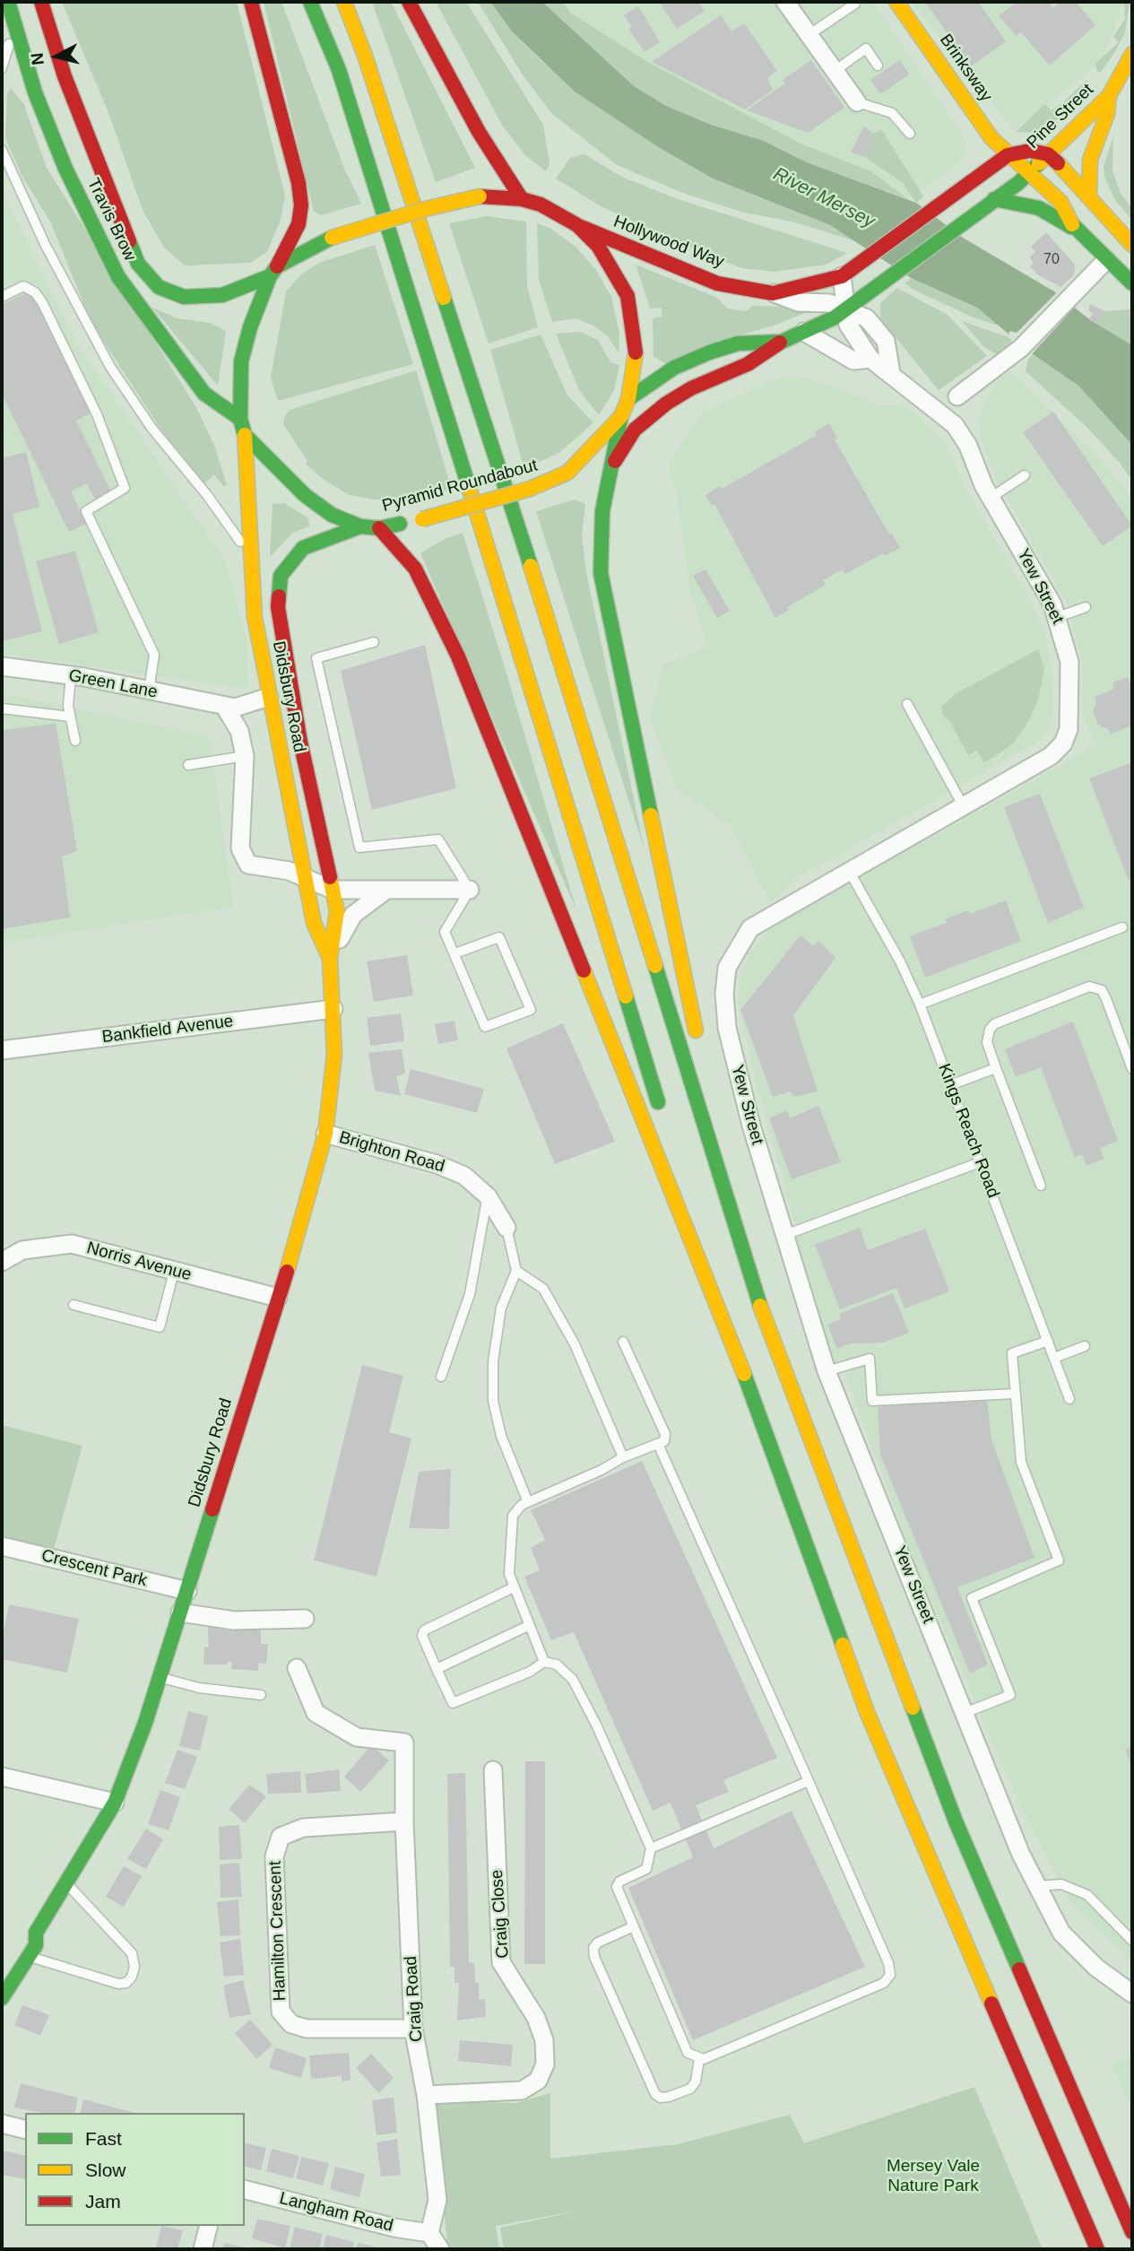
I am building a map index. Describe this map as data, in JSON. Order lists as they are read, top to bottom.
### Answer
{
  "streets": {
    "main road": [
      "Brinksway",
      "Pine Street",
      "Travis Brow",
      "Hollywood Way",
      "Pyramid Roundabout",
      "Didsbury Road"
    ],
    "street": [
      "Yew Street",
      "Green Lane",
      "Bankfield Avenue",
      "Brighton Road",
      "Norris Avenue",
      "Crescent Park",
      "Craig Close",
      "Hamilton Crescent",
      "Craig Road",
      "Langham Road"
    ],
    "lane": ["Kings Reach Road"]
  },
  "crossings": [
    ["Brinksway", "Pine Street"],
    ["Brinksway", "Hollywood Way"],
    ["Travis Brow", "Pyramid Roundabout"],
    ["Hollywood Way", "Pyramid Roundabout"],
    ["Hollywood Way", "Yew Street"],
    ["Pyramid Roundabout", "Didsbury Road"],
    ["Yew Street", "Kings Reach Road"],
    ["Green Lane", "Didsbury Road"],
    ["Didsbury Road", "Bankfield Avenue"],
    ["Didsbury Road", "Brighton Road"],
    ["Didsbury Road", "Norris Avenue"],
    ["Didsbury Road", "Crescent Park"],
    ["Craig Close", "Craig Road"],
    ["Hamilton Crescent", "Craig Road"],
    ["Craig Road", "Langham Road"]
  ],
  "water": ["River Mersey"],
  "parks": ["Mersey Vale Nature Park"],
  "house_numbers": ["70"],
  "legend": ["Fast", "Slow", "Jam"],
  "north": "left"
}
